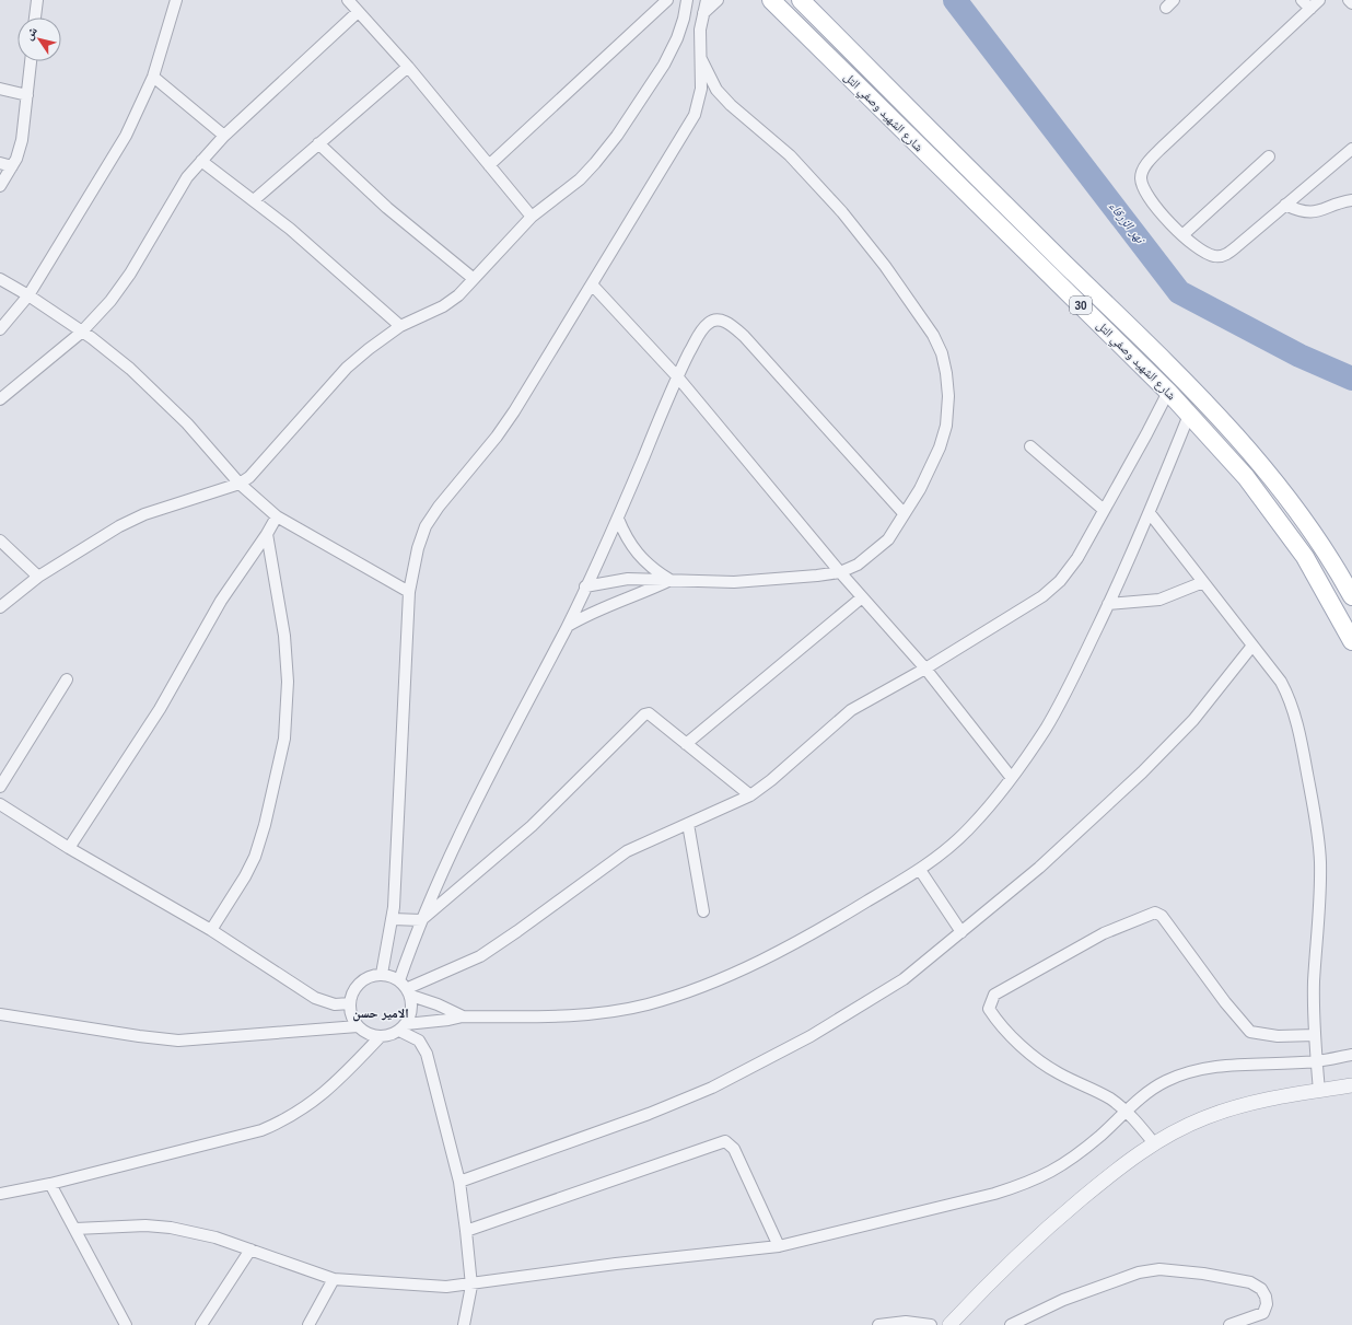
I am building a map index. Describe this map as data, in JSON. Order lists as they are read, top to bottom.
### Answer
{
  "streets": {
    "main road": ["شارع الشهيد وصفي التل", "30"]
  },
  "districts": ["الامير حسن"],
  "water": ["نهر الزرقاء"],
  "north": "top left"
}
